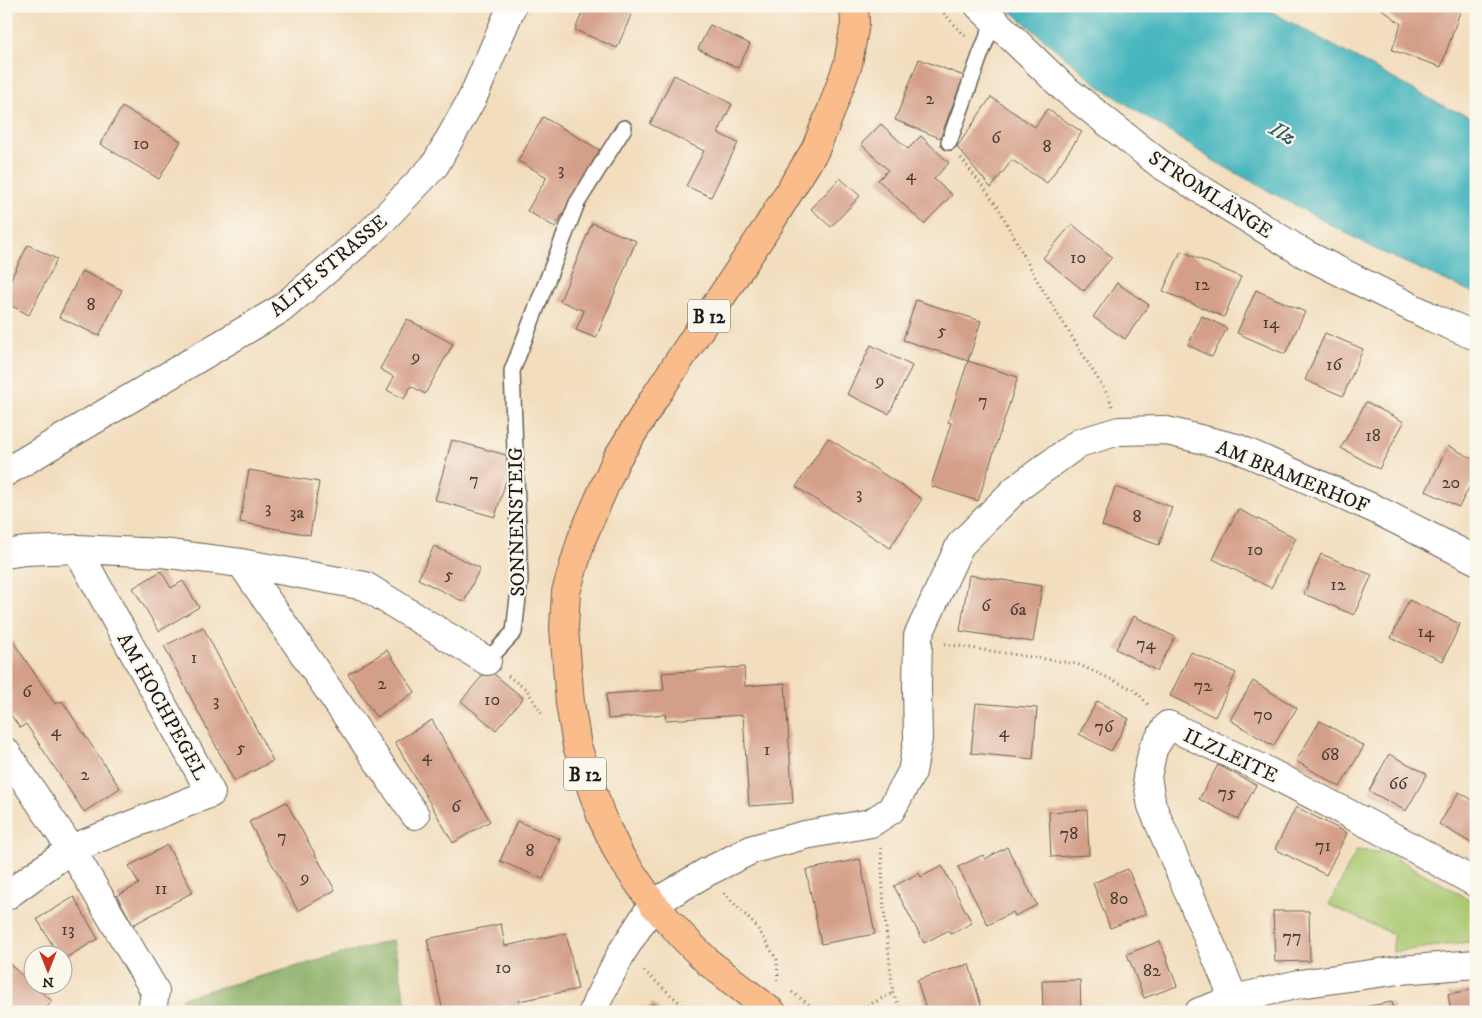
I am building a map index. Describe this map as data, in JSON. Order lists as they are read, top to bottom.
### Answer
{
  "streets": {
    "main road": ["B 12"],
    "street": [
      "STROMLÄNGE",
      "ALTE STRASSE",
      "AM BRAMERHOF",
      "AM HOCHPEGEL",
      "ILZLEITE"
    ],
    "lane": ["SONNENSTEIG"]
  },
  "crossings": [
    ["B 12", "AM BRAMERHOF"]
  ],
  "water": ["Ilz"],
  "house_numbers": [
    "2",
    "6",
    "10",
    "8",
    "3",
    "4",
    "10",
    "12",
    "8",
    "14",
    "5",
    "9",
    "16",
    "9",
    "7",
    "18",
    "7",
    "20",
    "3",
    "3",
    "3a",
    "8",
    "10",
    "5",
    "12",
    "6",
    "6a",
    "14",
    "74",
    "1",
    "2",
    "72",
    "6",
    "10",
    "3",
    "70",
    "76",
    "4",
    "4",
    "5",
    "1",
    "68",
    "4",
    "2",
    "66",
    "75",
    "6",
    "78",
    "7",
    "71",
    "8",
    "9",
    "11",
    "80",
    "13",
    "77",
    "10",
    "82"
  ],
  "north": "bottom"
}
